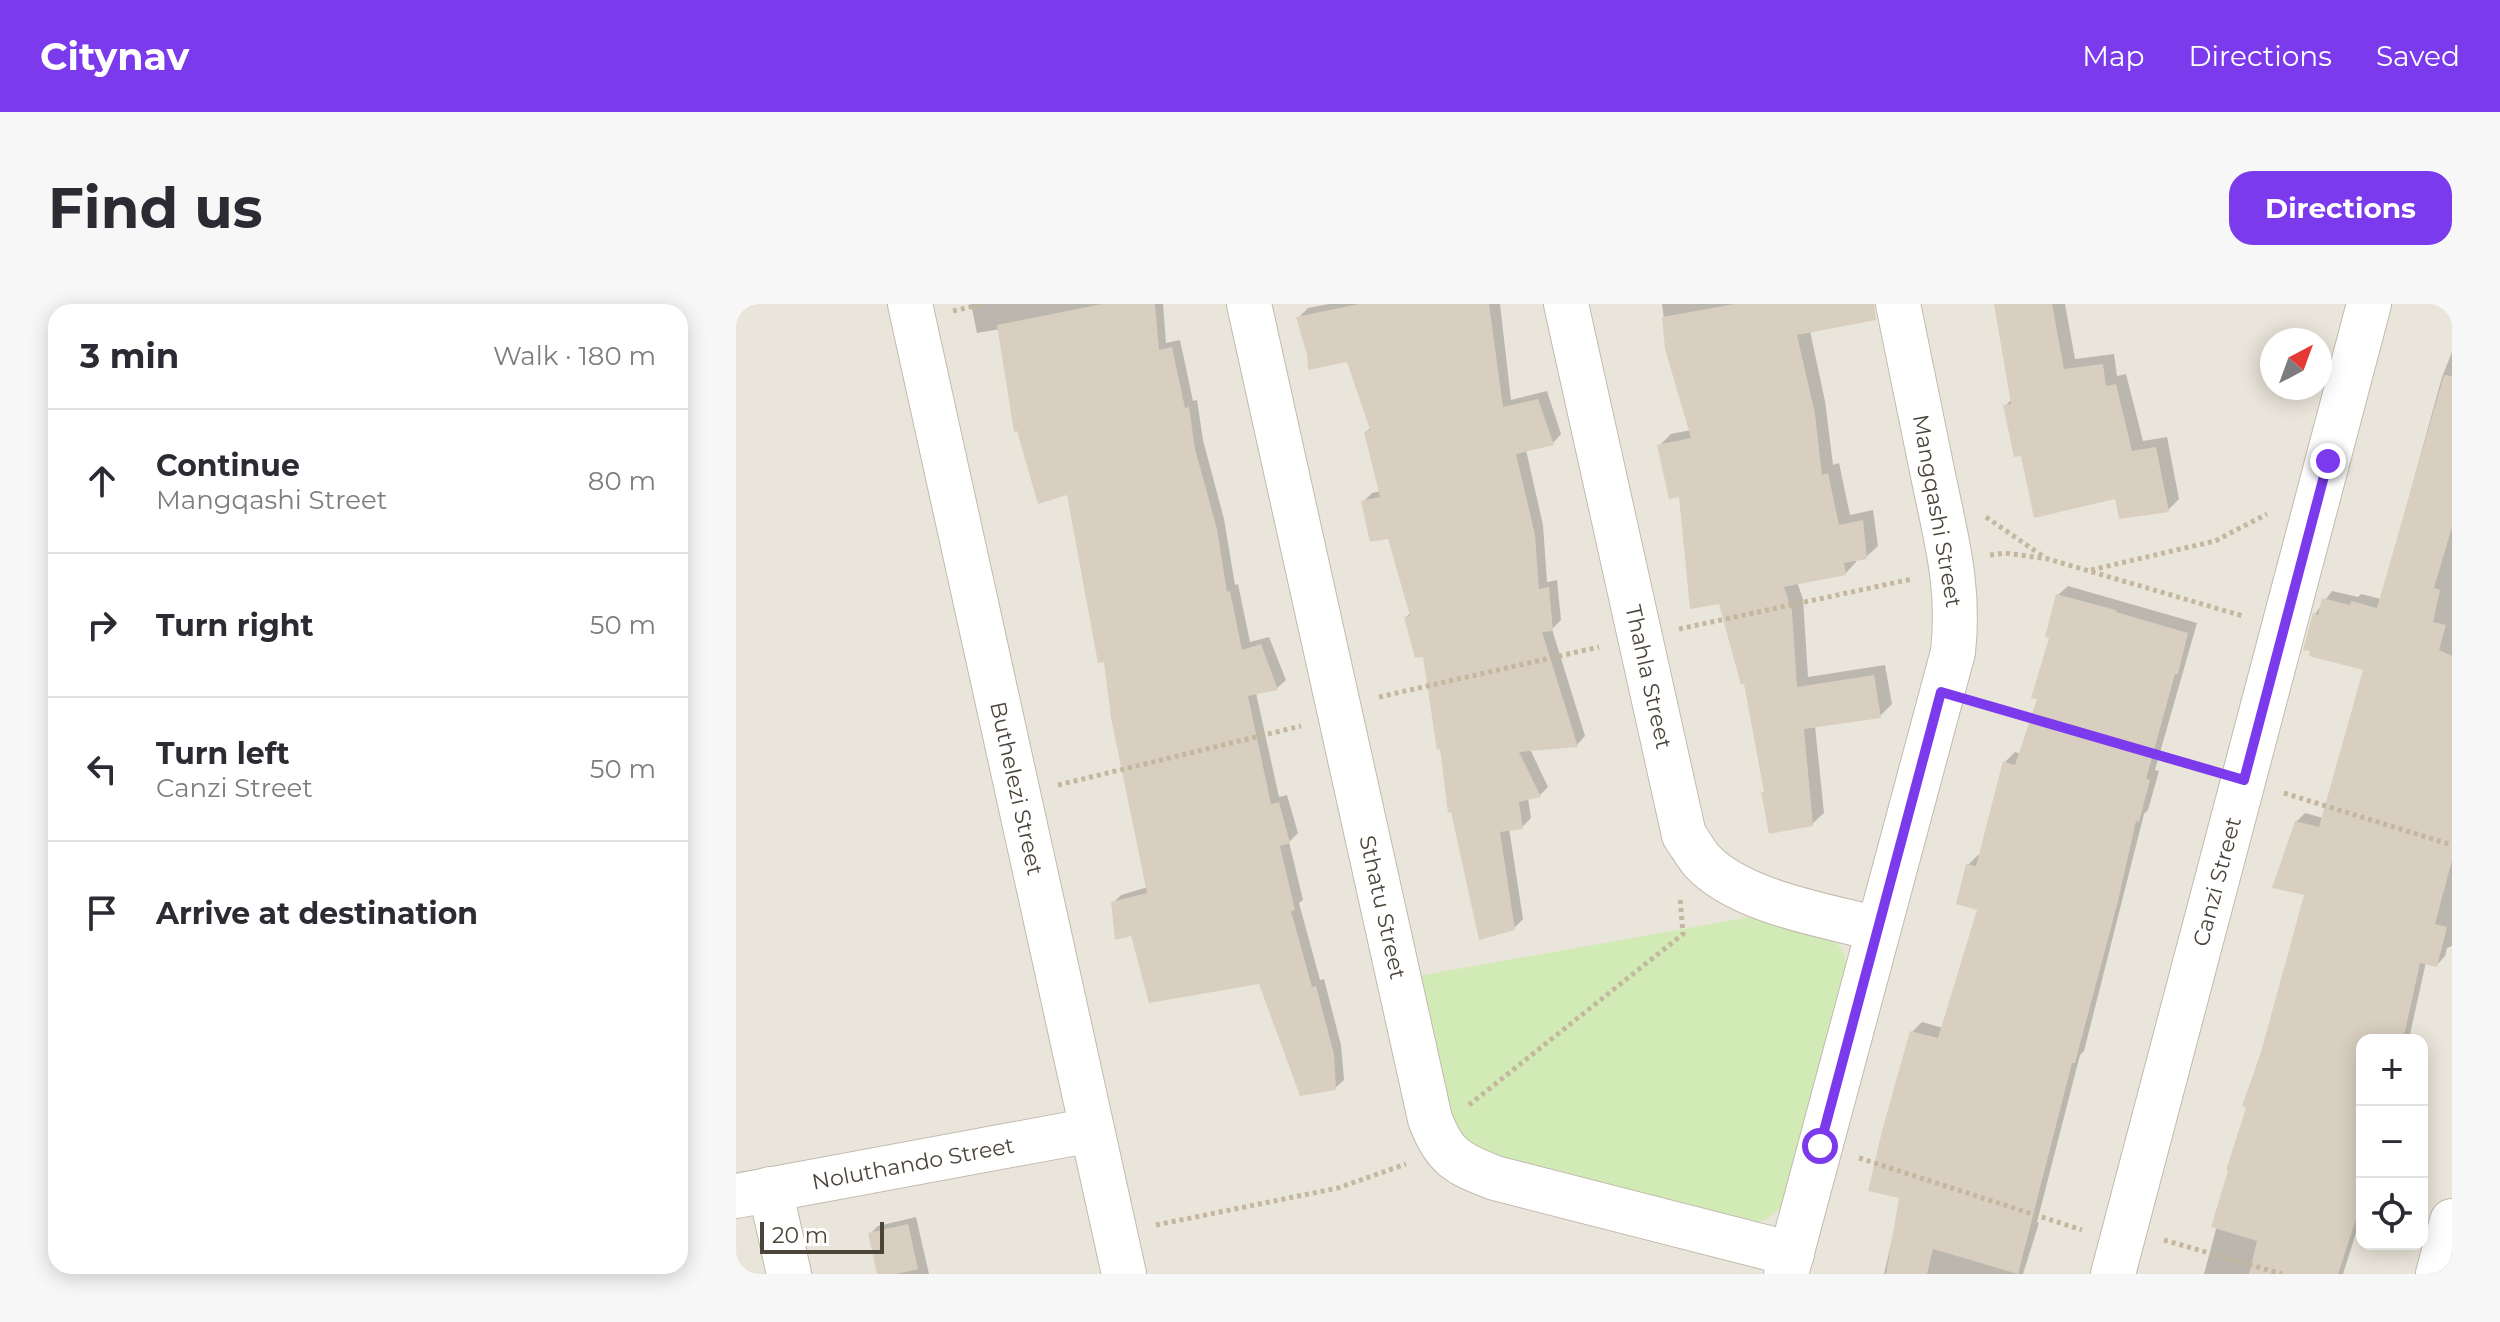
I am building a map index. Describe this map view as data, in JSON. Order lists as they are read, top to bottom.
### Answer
{
  "streets": {
    "street": [
      "Mangqashi Street",
      "Thahla Street",
      "Buthelezi Street",
      "Canzi Street",
      "Sthatu Street",
      "Noluthando Street"
    ]
  },
  "crossings": [
    ["Mangqashi Street", "Thahla Street"],
    ["Buthelezi Street", "Noluthando Street"]
  ],
  "scale_bar": "20 m",
  "north": "top right",
  "page": {
    "header": "Citynav",
    "nav": ["Map", "Directions", "Saved"],
    "buttons": "Directions",
    "title": "Find us",
    "heading": ["3 min", "Walk · 180 m"],
    "list": [
      ["Continue", "Mangqashi Street", "80 m"],
      ["Turn right", "50 m"],
      ["Turn left", "Canzi Street", "50 m"],
      "Arrive at destination"
    ],
    "map_buttons": ["+", "−"],
    "scale": "20 m"
  }
}
